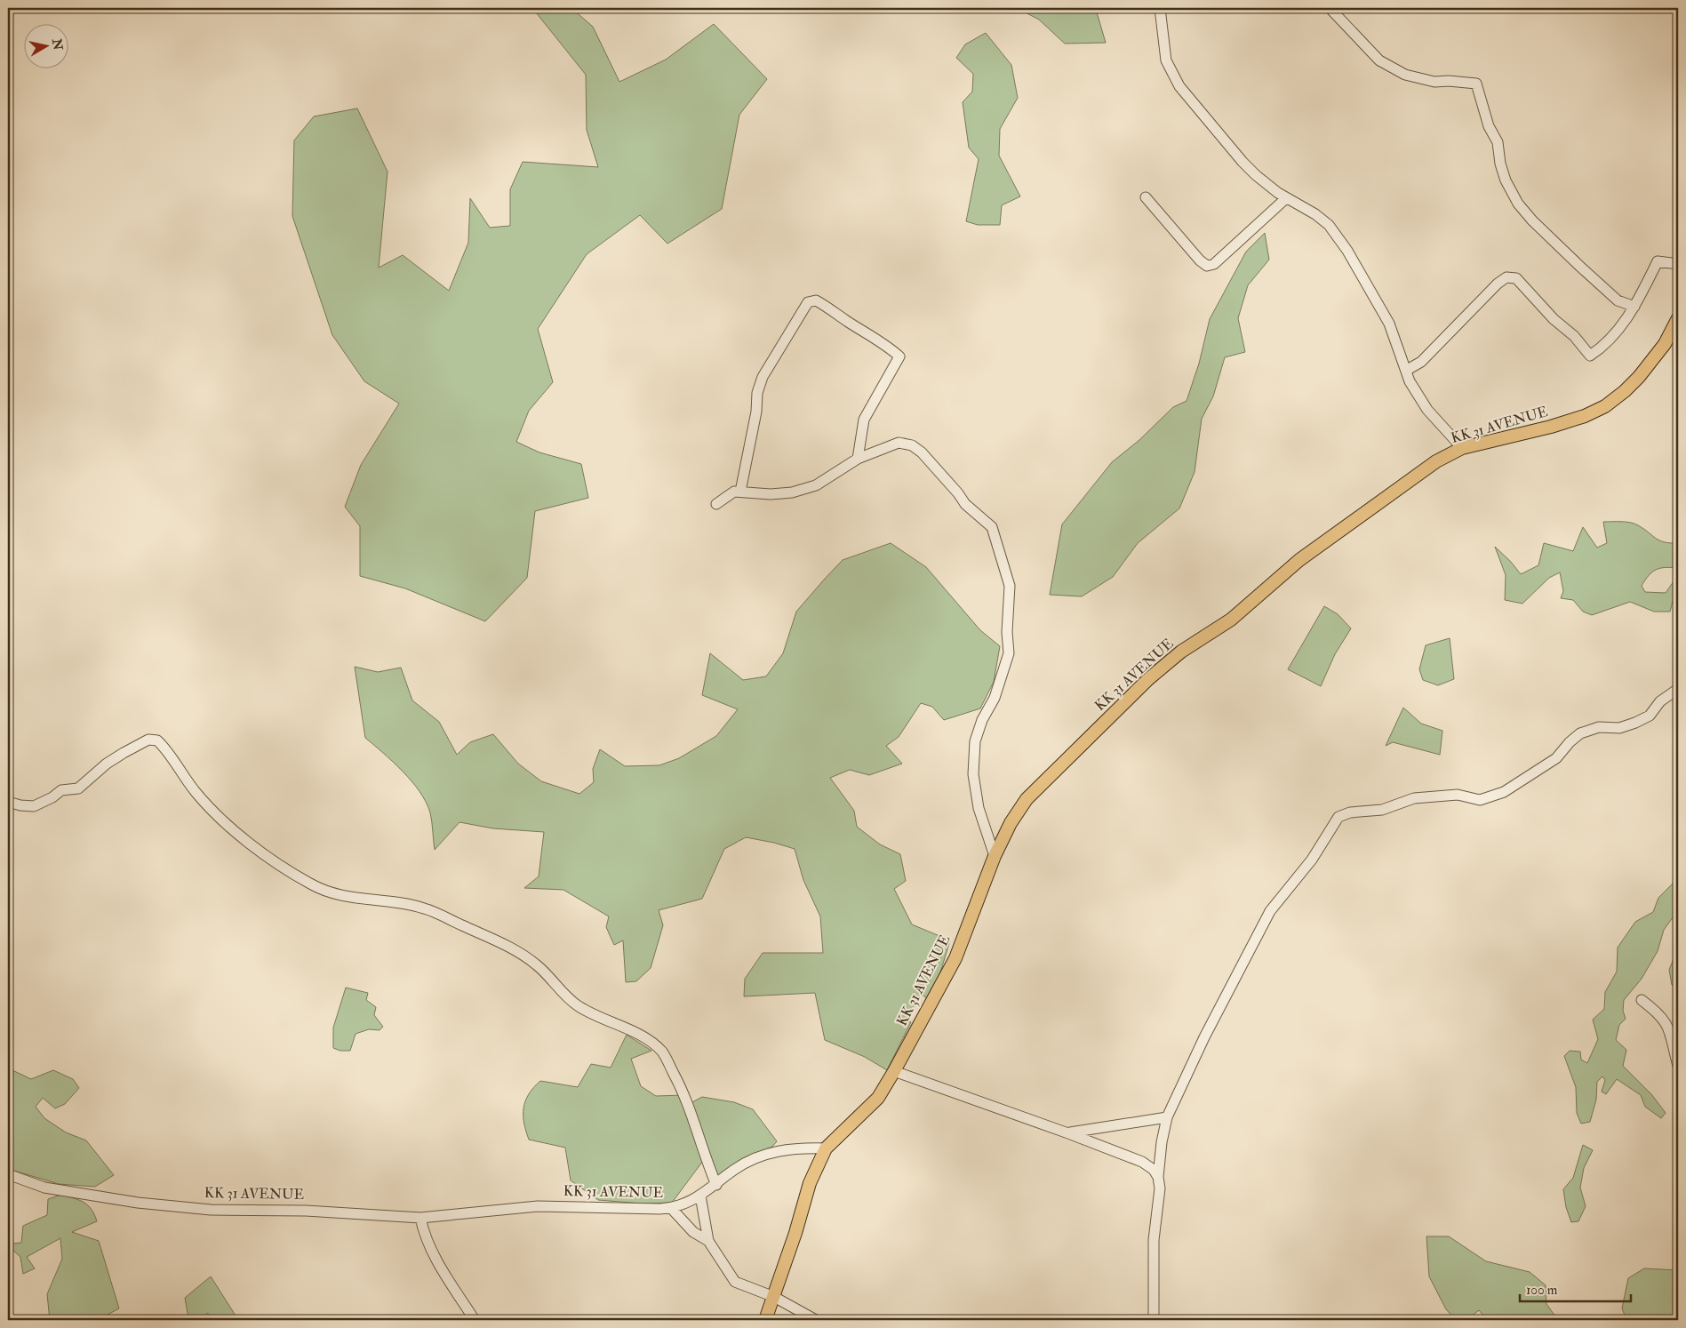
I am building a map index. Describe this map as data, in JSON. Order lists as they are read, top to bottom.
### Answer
{
  "streets": {
    "main road": ["KK 31 AVENUE"]
  },
  "scale_bar": "100 m",
  "north": "right"
}
